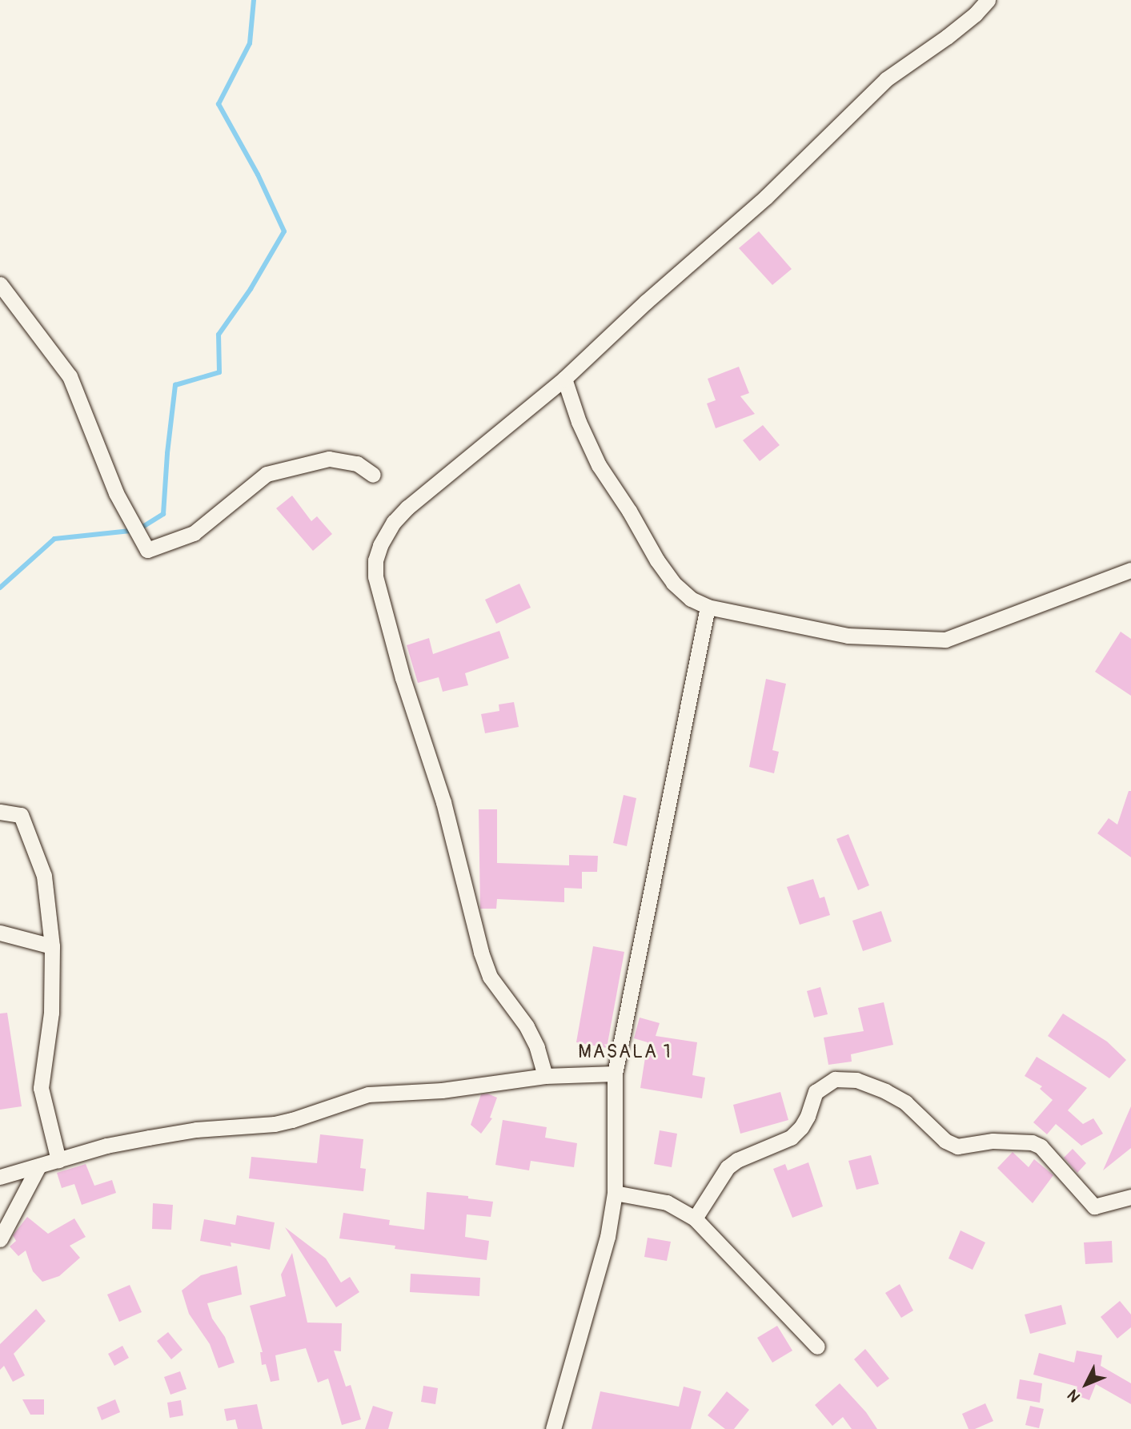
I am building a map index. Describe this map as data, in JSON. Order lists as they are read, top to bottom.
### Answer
{
  "districts": ["MASALA 1"],
  "north": "bottom left"
}
